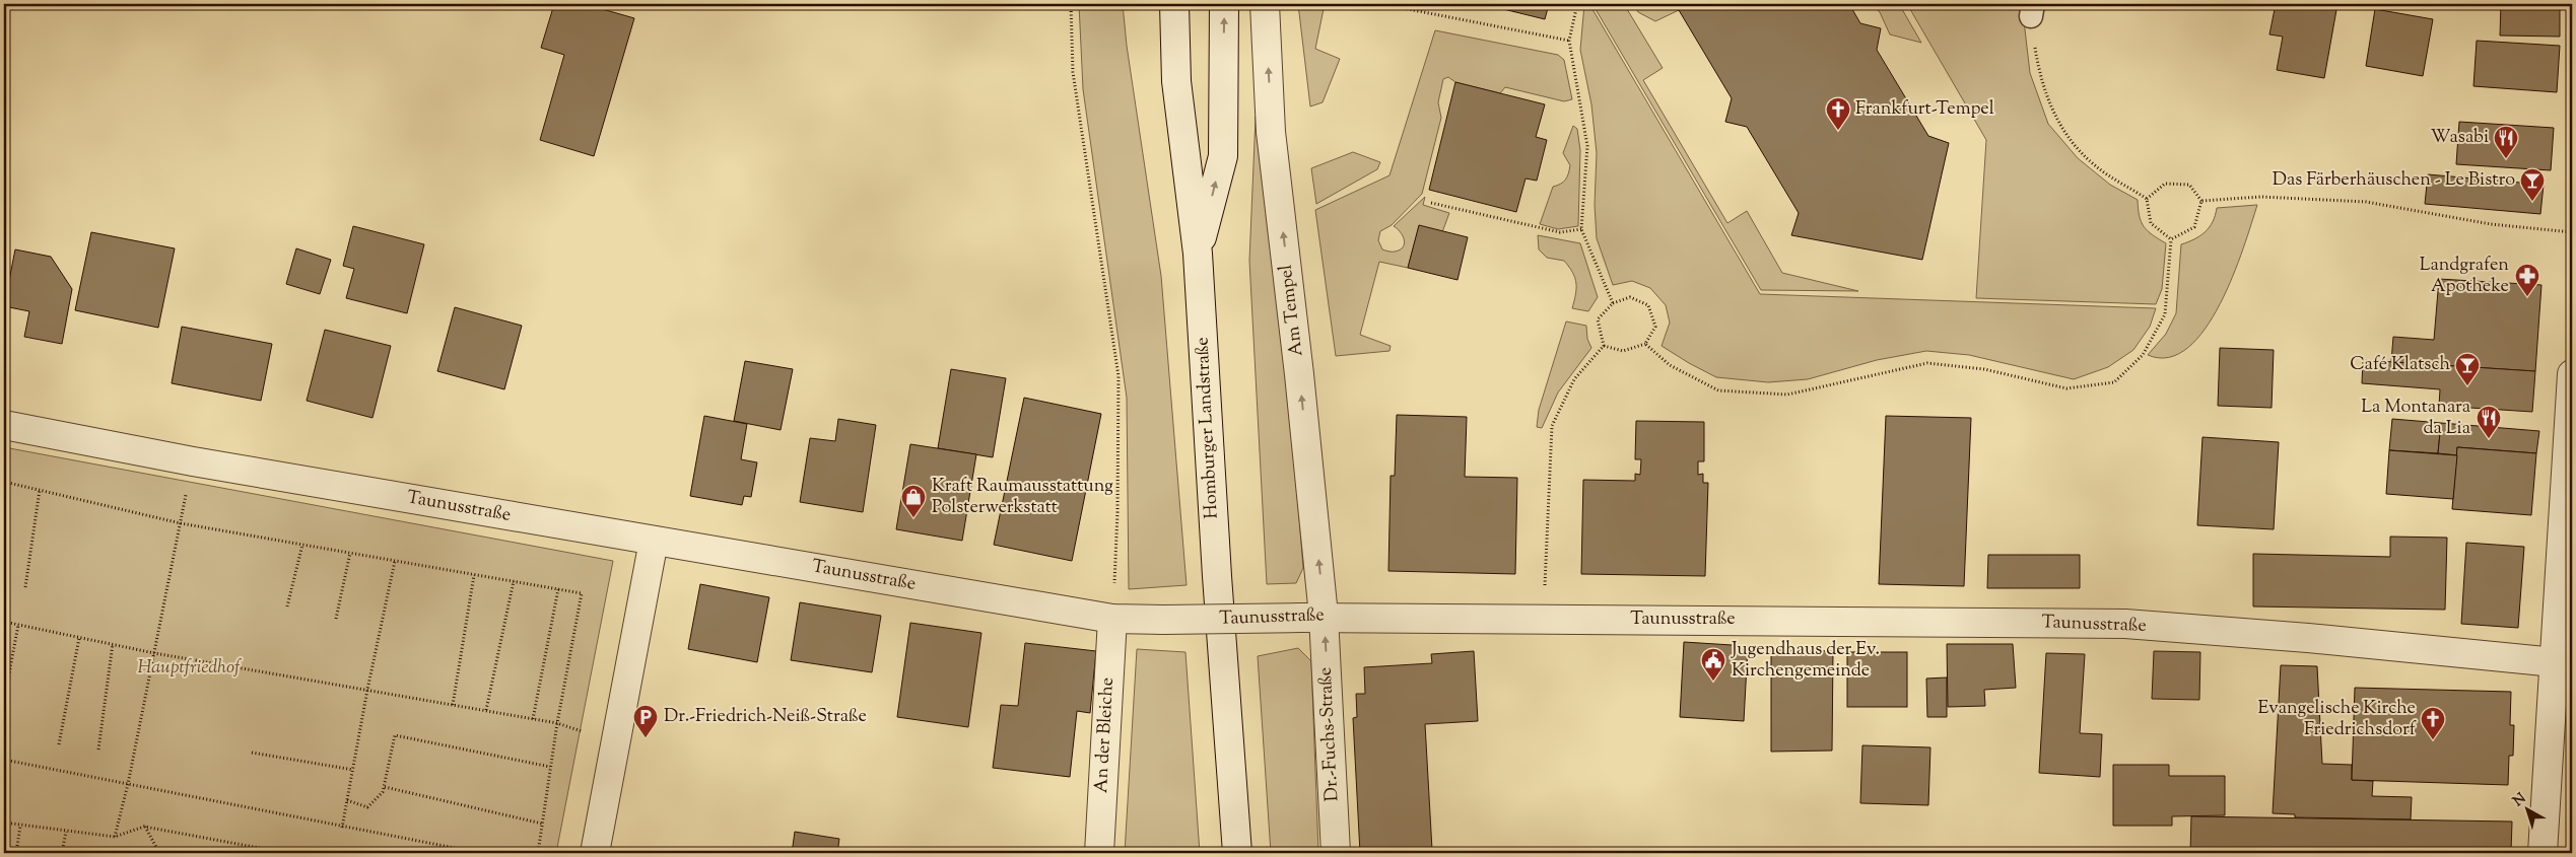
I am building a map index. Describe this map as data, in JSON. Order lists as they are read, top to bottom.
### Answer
{
  "streets": {
    "street": [
      "Am Tempel",
      "Homburger Landstraße",
      "Taunusstraße",
      "Dr.-Fuchs-Straße",
      "An der Bleiche"
    ]
  },
  "crossings": [
    ["Am Tempel", "Taunusstraße"],
    ["Am Tempel", "Dr.-Fuchs-Straße"],
    ["Taunusstraße", "Dr.-Fuchs-Straße"],
    ["Taunusstraße", "An der Bleiche"]
  ],
  "one_way": ["Dr.-Fuchs-Straße"],
  "parks": ["Hauptfriedhof"],
  "places": {
    "church": ["Frankfurt-Tempel", "Evangelische Kirche Friedrichsdorf"],
    "restaurant": ["Wasabi", "La Montanara da Lia"],
    "bar": ["Das Färberhäuschen - Le Bistro", "Café Klatsch"],
    "pharmacy": ["Landgrafen Apotheke"],
    "shop": ["Kraft Raumausstattung Polsterwerkstatt"],
    "public building": ["Jugendhaus der Ev. Kirchengemeinde"],
    "parking": ["Dr.-Friedrich-Neiß-Straße"]
  },
  "north": "top left"
}
